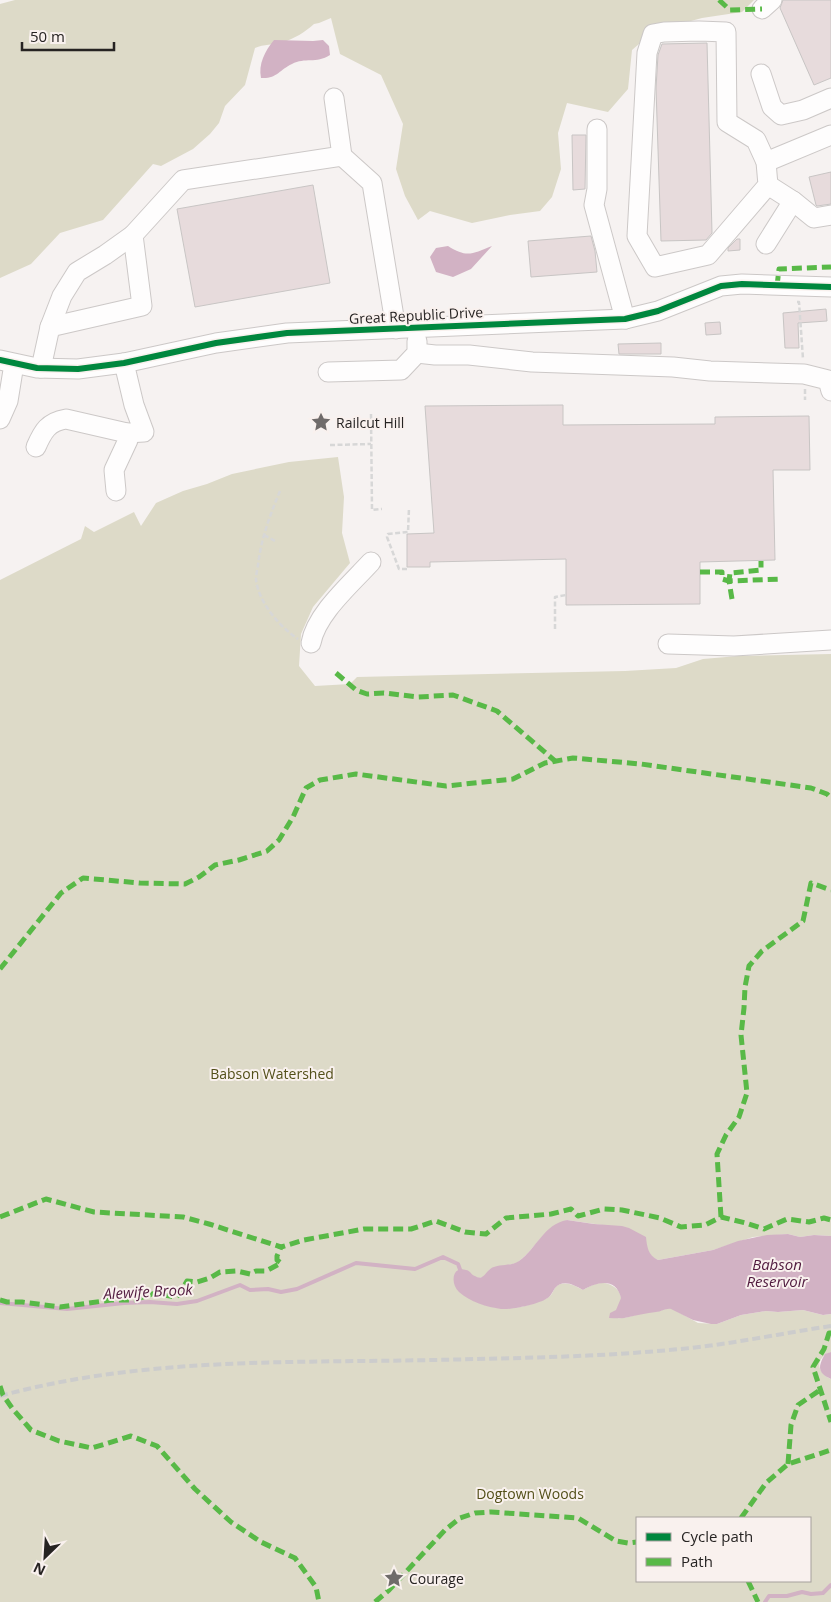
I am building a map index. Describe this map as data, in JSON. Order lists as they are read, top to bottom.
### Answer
{
  "streets": {
    "street": ["Great Republic Drive"]
  },
  "water": ["Babson Reservoir", "Alewife Brook"],
  "parks": ["Babson Watershed", "Dogtown Woods"],
  "places": {
    "place": ["Railcut Hill", "Courage"]
  },
  "legend": ["Cycle path", "Path"],
  "scale_bar": "50 m",
  "north": "bottom left"
}
